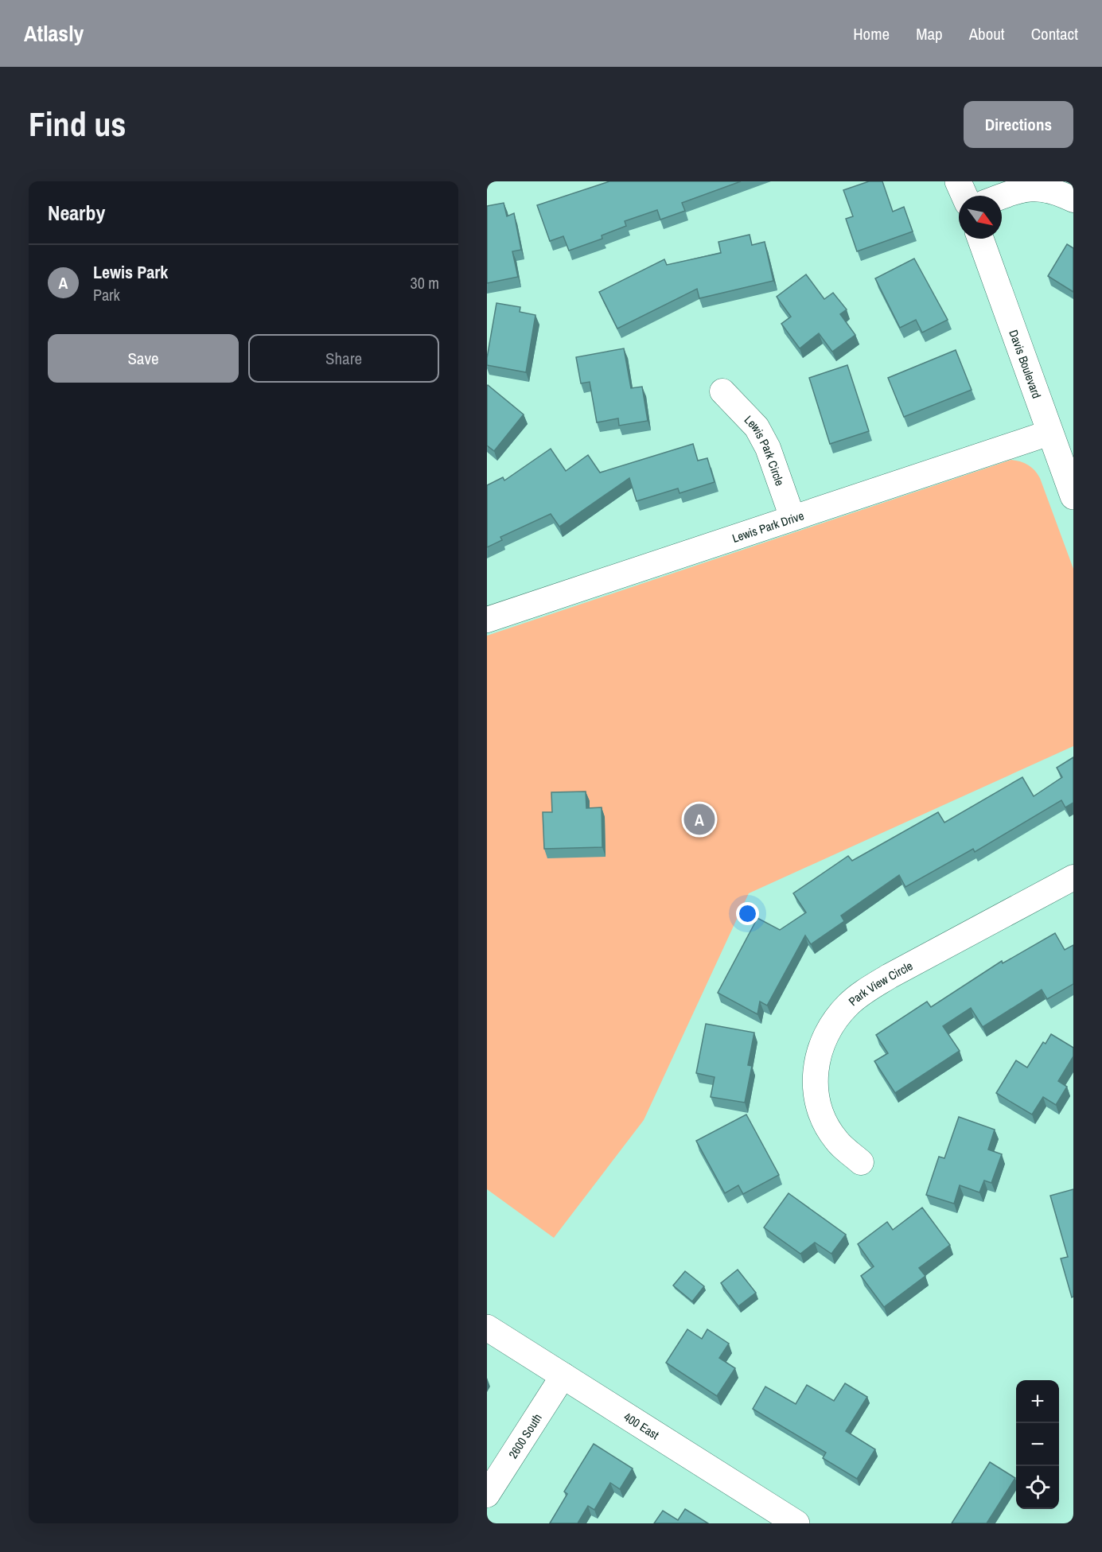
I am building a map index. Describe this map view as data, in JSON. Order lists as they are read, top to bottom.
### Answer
{
  "streets": {
    "street": [
      "Davis Boulevard",
      "Lewis Park Circle",
      "Lewis Park Drive",
      "Park View Circle",
      "400 East",
      "2600 South"
    ]
  },
  "crossings": [
    ["Davis Boulevard", "Lewis Park Drive"],
    ["Lewis Park Circle", "Lewis Park Drive"],
    ["400 East", "2600 South"]
  ],
  "north": "bottom right",
  "page": {
    "header": "Atlasly",
    "nav": [
      "Home",
      "Map",
      "About",
      "Contact"
    ],
    "buttons": [
      "Directions",
      ["Save", "Share"]
    ],
    "title": "Find us",
    "heading": "Nearby",
    "list": [
      {
        "mark": "A",
        "name": "Lewis Park",
        "note": "Park",
        "value": "30 m"
      }
    ],
    "pins": "A",
    "map_buttons": ["+", "−"]
  }
}
